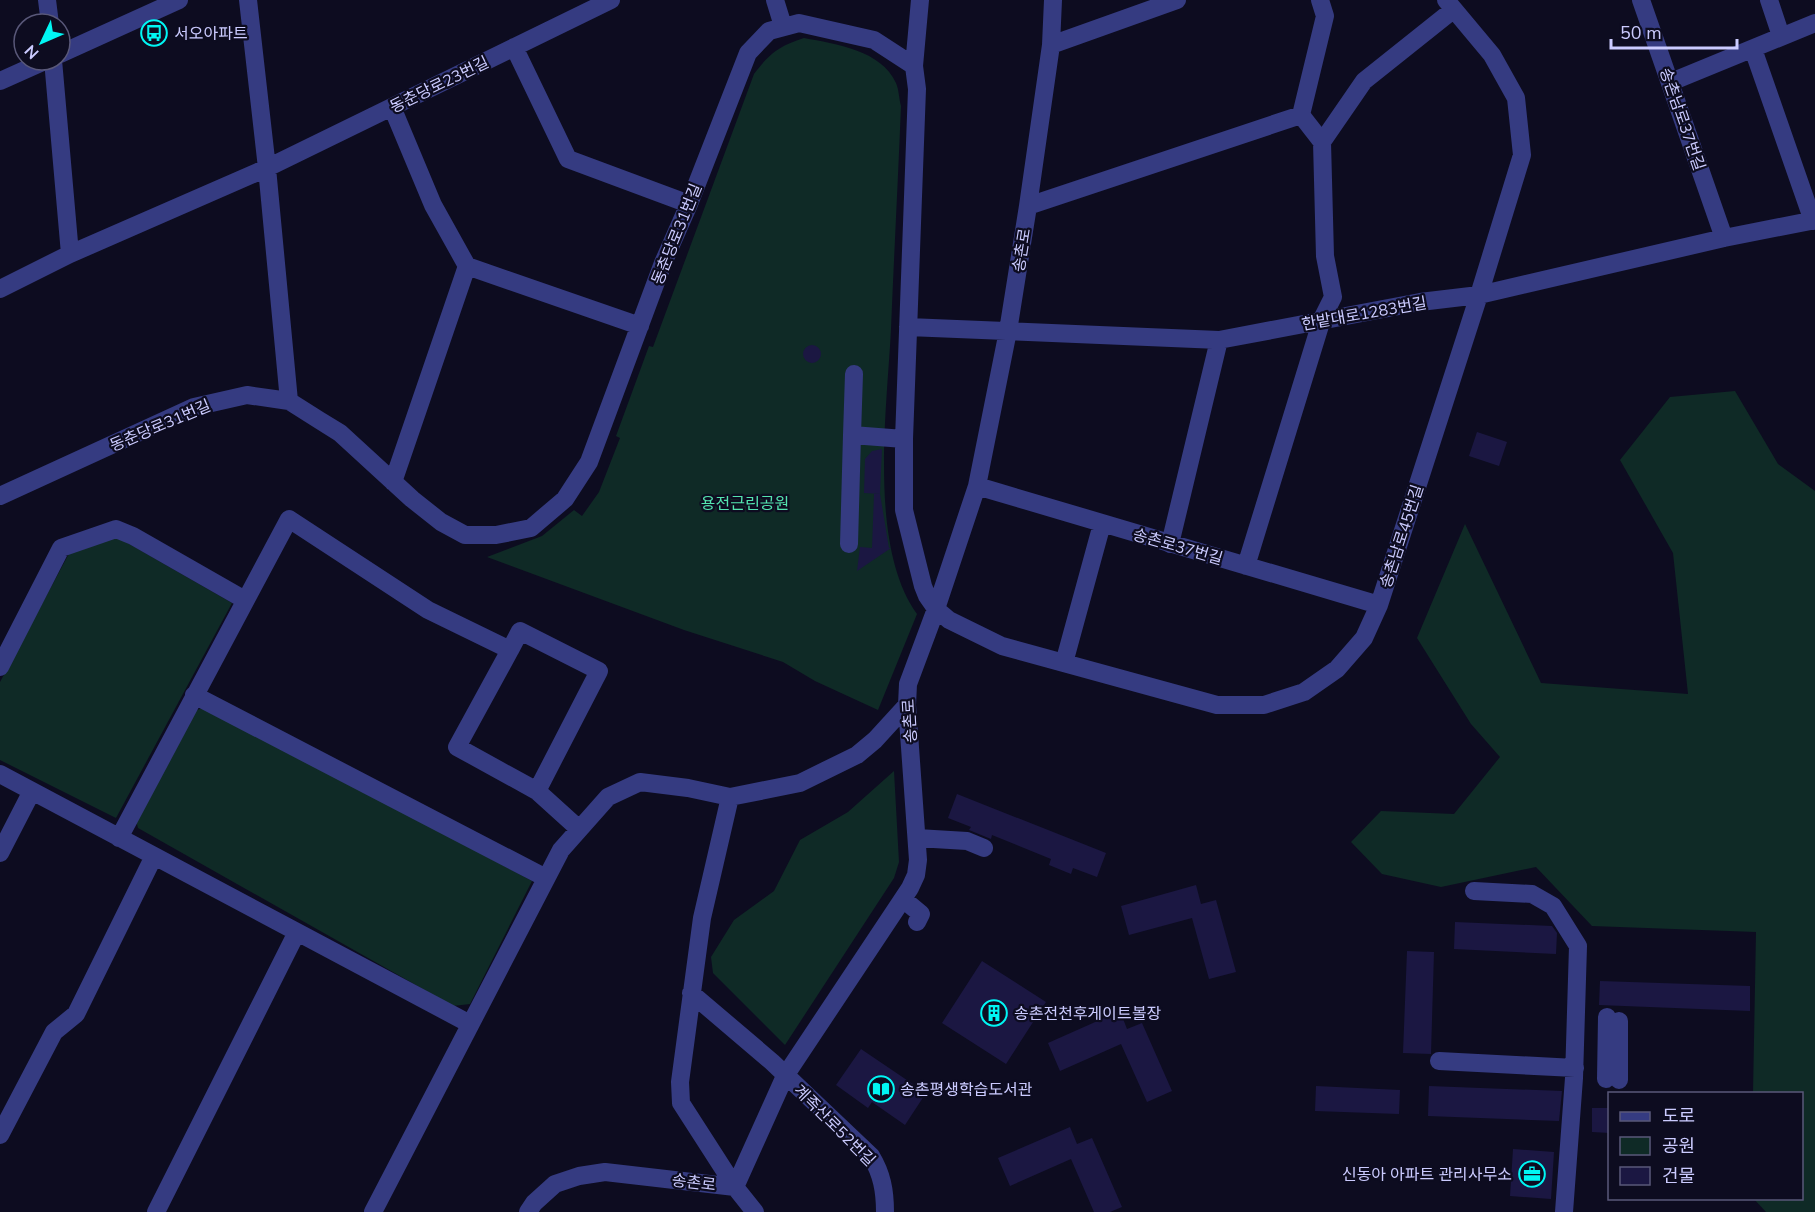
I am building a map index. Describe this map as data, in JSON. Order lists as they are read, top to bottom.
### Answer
{
  "streets": {
    "street": [
      "동춘당로23번길",
      "송촌남로37번길",
      "동춘당로31번길",
      "송촌로",
      "한밭대로1283번길",
      "송촌남로45번길",
      "송촌로37번길",
      "계족산로52번길"
    ]
  },
  "crossings": [
    ["송촌남로37번길", "한밭대로1283번길"],
    ["송촌로", "한밭대로1283번길"],
    ["송촌로", "송촌남로45번길"],
    ["송촌로", "송촌로37번길"],
    ["송촌로", "계족산로52번길"],
    ["한밭대로1283번길", "송촌남로45번길"],
    ["송촌남로45번길", "송촌로37번길"]
  ],
  "parks": ["용전근린공원"],
  "places": {
    "bus stop": ["서오아파트"],
    "building": ["송촌전천후게이트볼장"],
    "library": ["송촌평생학습도서관"],
    "office": ["신동아 아파트 관리사무소"]
  },
  "legend": ["도로", "공원", "건물"],
  "scale_bar": "50 m",
  "north": "bottom left"
}
